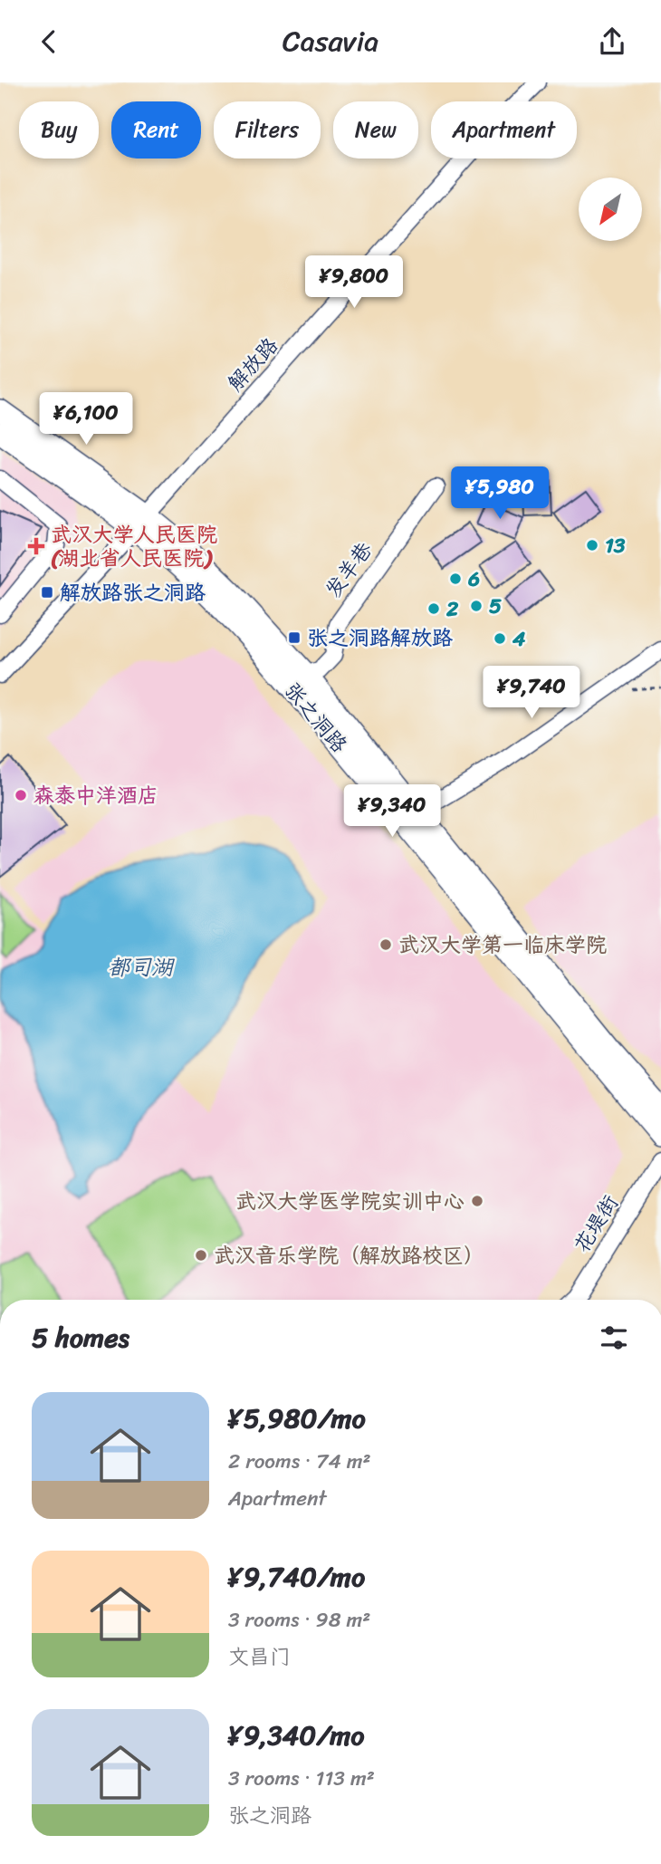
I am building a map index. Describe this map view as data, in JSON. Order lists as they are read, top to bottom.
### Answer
{
  "streets": {
    "main road": ["张之洞路"],
    "street": ["解放路", "发羊巷", "花堤街"]
  },
  "crossings": [
    ["解放路", "张之洞路"],
    ["发羊巷", "张之洞路"]
  ],
  "water": ["都司湖"],
  "places": {
    "other": [
      "13",
      "6",
      "5",
      "2",
      "4",
      "森泰中洋酒店",
      "武汉大学第一临床学院",
      "武汉大学医学院实训中心",
      "武汉音乐学院（解放路校区）"
    ],
    "health": ["武汉大学人民医院 (湖北省人民医院)"],
    "transit": ["解放路张之洞路", "张之洞路解放路"]
  },
  "north": "bottom left",
  "page": {
    "header": "Casavia",
    "chip": [
      "Buy",
      "Rent",
      "Filters",
      "New",
      "Apartment"
    ],
    "price": [
      "¥9,800",
      "¥6,100",
      "¥5,980",
      "¥9,740",
      "¥9,340"
    ],
    "heading": "5 homes",
    "list": [
      {
        "name": "¥5,980/mo",
        "note": "2 rooms · 74 m² · Apartment"
      },
      {
        "name": "¥9,740/mo",
        "note": "3 rooms · 98 m² · 文昌门"
      },
      {
        "name": "¥9,340/mo",
        "note": "3 rooms · 113 m² · 张之洞路"
      }
    ]
  }
}
